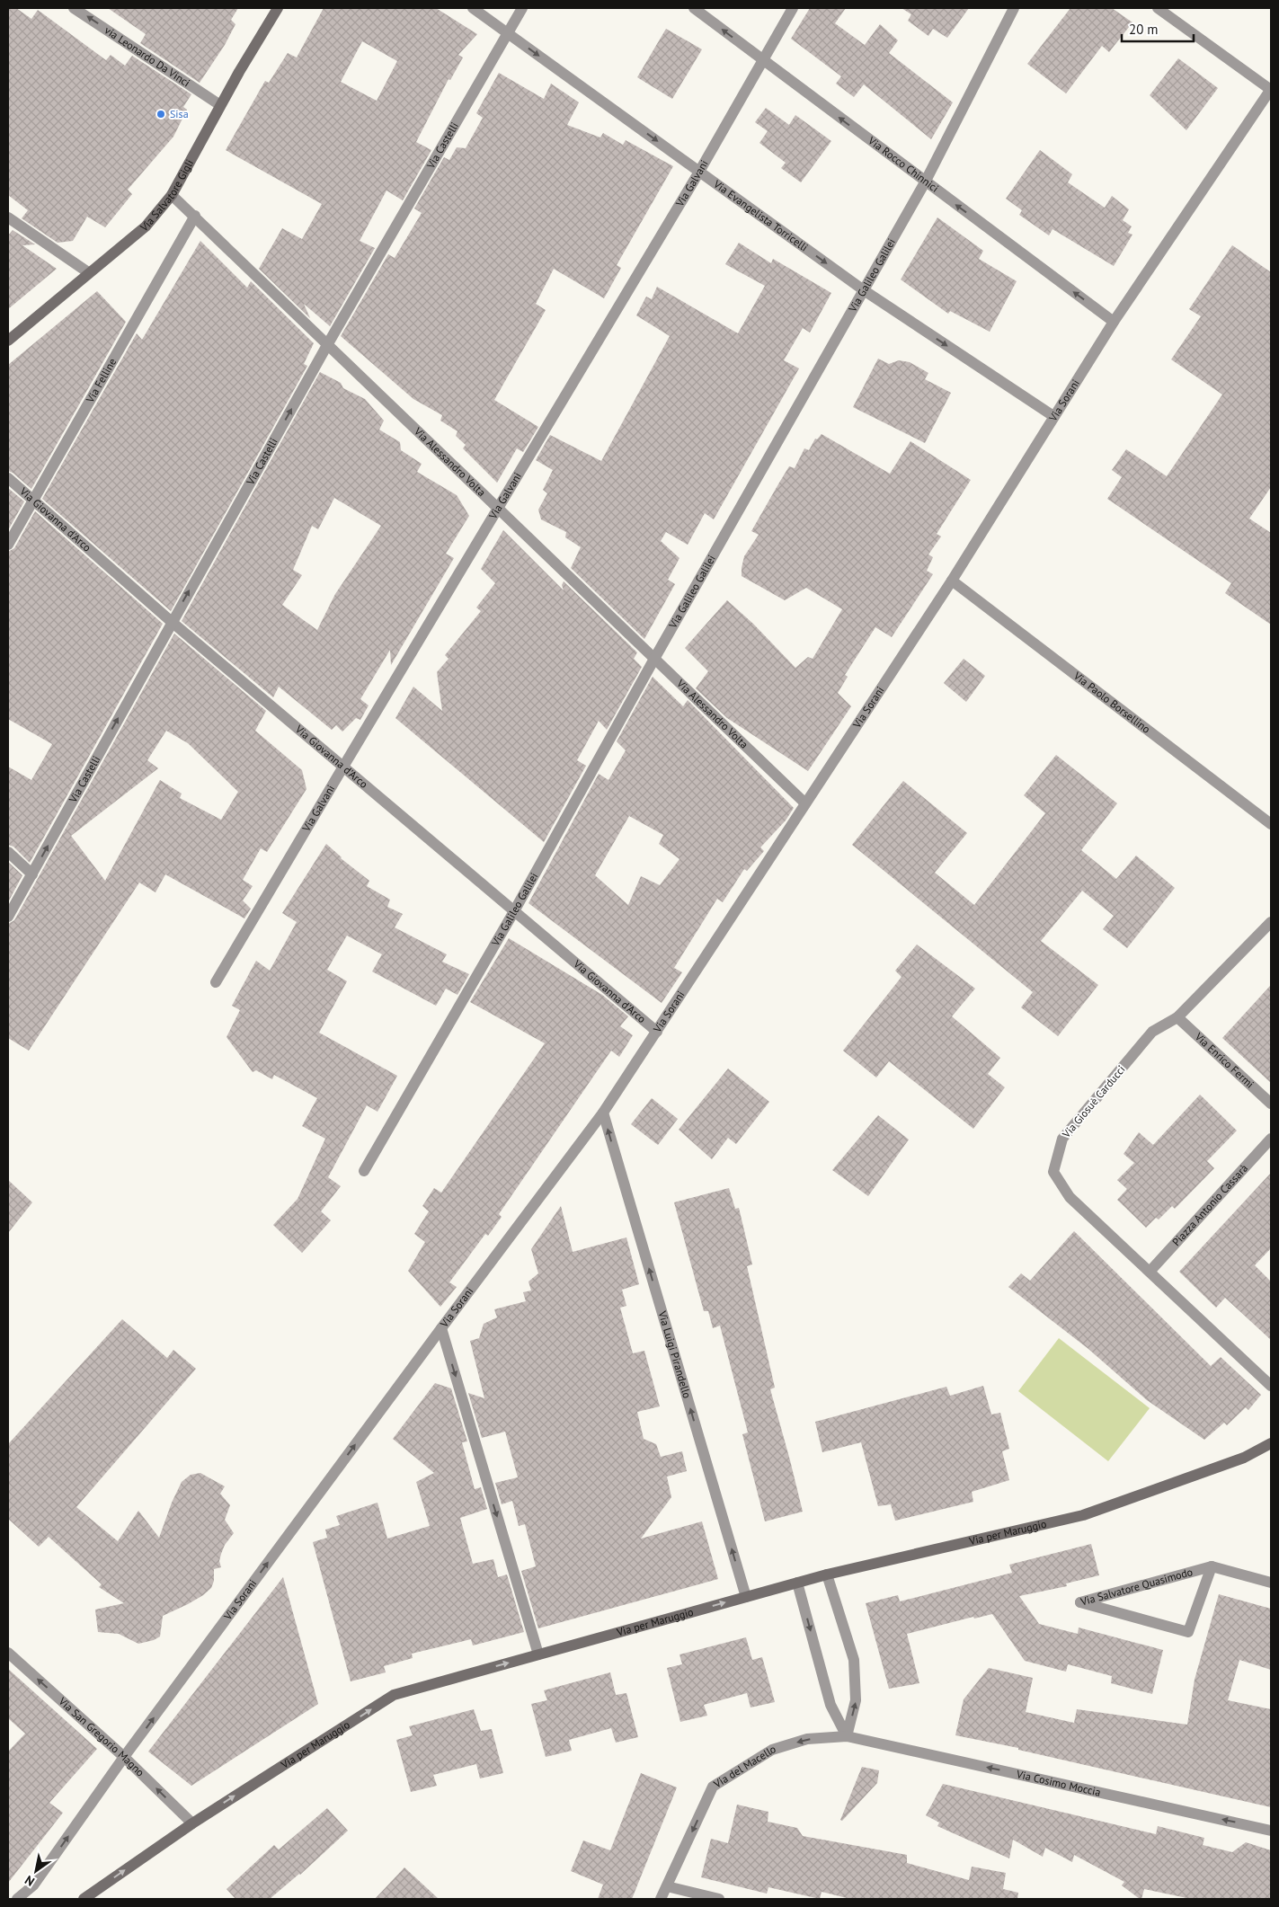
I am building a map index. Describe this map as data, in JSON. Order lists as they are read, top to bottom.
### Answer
{
  "streets": {
    "street": [
      "via Leonardo Da Vinci",
      "Via Castelli",
      "Via Rocco Chinnici",
      "Via Galvani",
      "Via Salvatore Gigli",
      "Via Evangelista Torricelli",
      "Via Galileo Galilei",
      "Via Felline",
      "Via Sorani",
      "Via Alessandro Volta",
      "Via Giovanna d'Arco",
      "Via Paolo Borsellino",
      "Via Enrico Fermi",
      "Via Giosuè Carducci",
      "Piazza Antonio Cassarà",
      "Via Luigi Pirandello",
      "Via per Maruggio",
      "Via Salvatore Quasimodo",
      "Via San Gregorio Magno",
      "Via del Macello",
      "Via Cosimo Moccia"
    ]
  },
  "crossings": [
    ["via Leonardo Da Vinci", "Via Salvatore Gigli"],
    ["Via Castelli", "Via Evangelista Torricelli"],
    ["Via Castelli", "Via Alessandro Volta"],
    ["Via Castelli", "Via Giovanna d'Arco"],
    ["Via Rocco Chinnici", "Via Galvani"],
    ["Via Rocco Chinnici", "Via Galileo Galilei"],
    ["Via Rocco Chinnici", "Via Sorani"],
    ["Via Galvani", "Via Evangelista Torricelli"],
    ["Via Galvani", "Via Alessandro Volta"],
    ["Via Galvani", "Via Giovanna d'Arco"],
    ["Via Salvatore Gigli", "Via Alessandro Volta"],
    ["Via Evangelista Torricelli", "Via Galileo Galilei"],
    ["Via Evangelista Torricelli", "Via Sorani"],
    ["Via Galileo Galilei", "Via Alessandro Volta"],
    ["Via Galileo Galilei", "Via Giovanna d'Arco"],
    ["Via Felline", "Via Alessandro Volta"],
    ["Via Felline", "Via Giovanna d'Arco"],
    ["Via Sorani", "Via Alessandro Volta"],
    ["Via Sorani", "Via Giovanna d'Arco"],
    ["Via Sorani", "Via Paolo Borsellino"],
    ["Via Sorani", "Via Luigi Pirandello"],
    ["Via Sorani", "Via San Gregorio Magno"],
    ["Via Enrico Fermi", "Via Giosuè Carducci"],
    ["Via Giosuè Carducci", "Piazza Antonio Cassarà"],
    ["Via Luigi Pirandello", "Via per Maruggio"],
    ["Via per Maruggio", "Via San Gregorio Magno"],
    ["Via del Macello", "Via Cosimo Moccia"]
  ],
  "one_way": [
    "via Leonardo Da Vinci",
    "Via Castelli",
    "Via Rocco Chinnici",
    "Via Evangelista Torricelli",
    "Via Luigi Pirandello",
    "Via per Maruggio",
    "Via San Gregorio Magno",
    "Via del Macello",
    "Via Cosimo Moccia"
  ],
  "places": ["Sisa"],
  "scale_bar": "20 m",
  "north": "bottom left"
}
